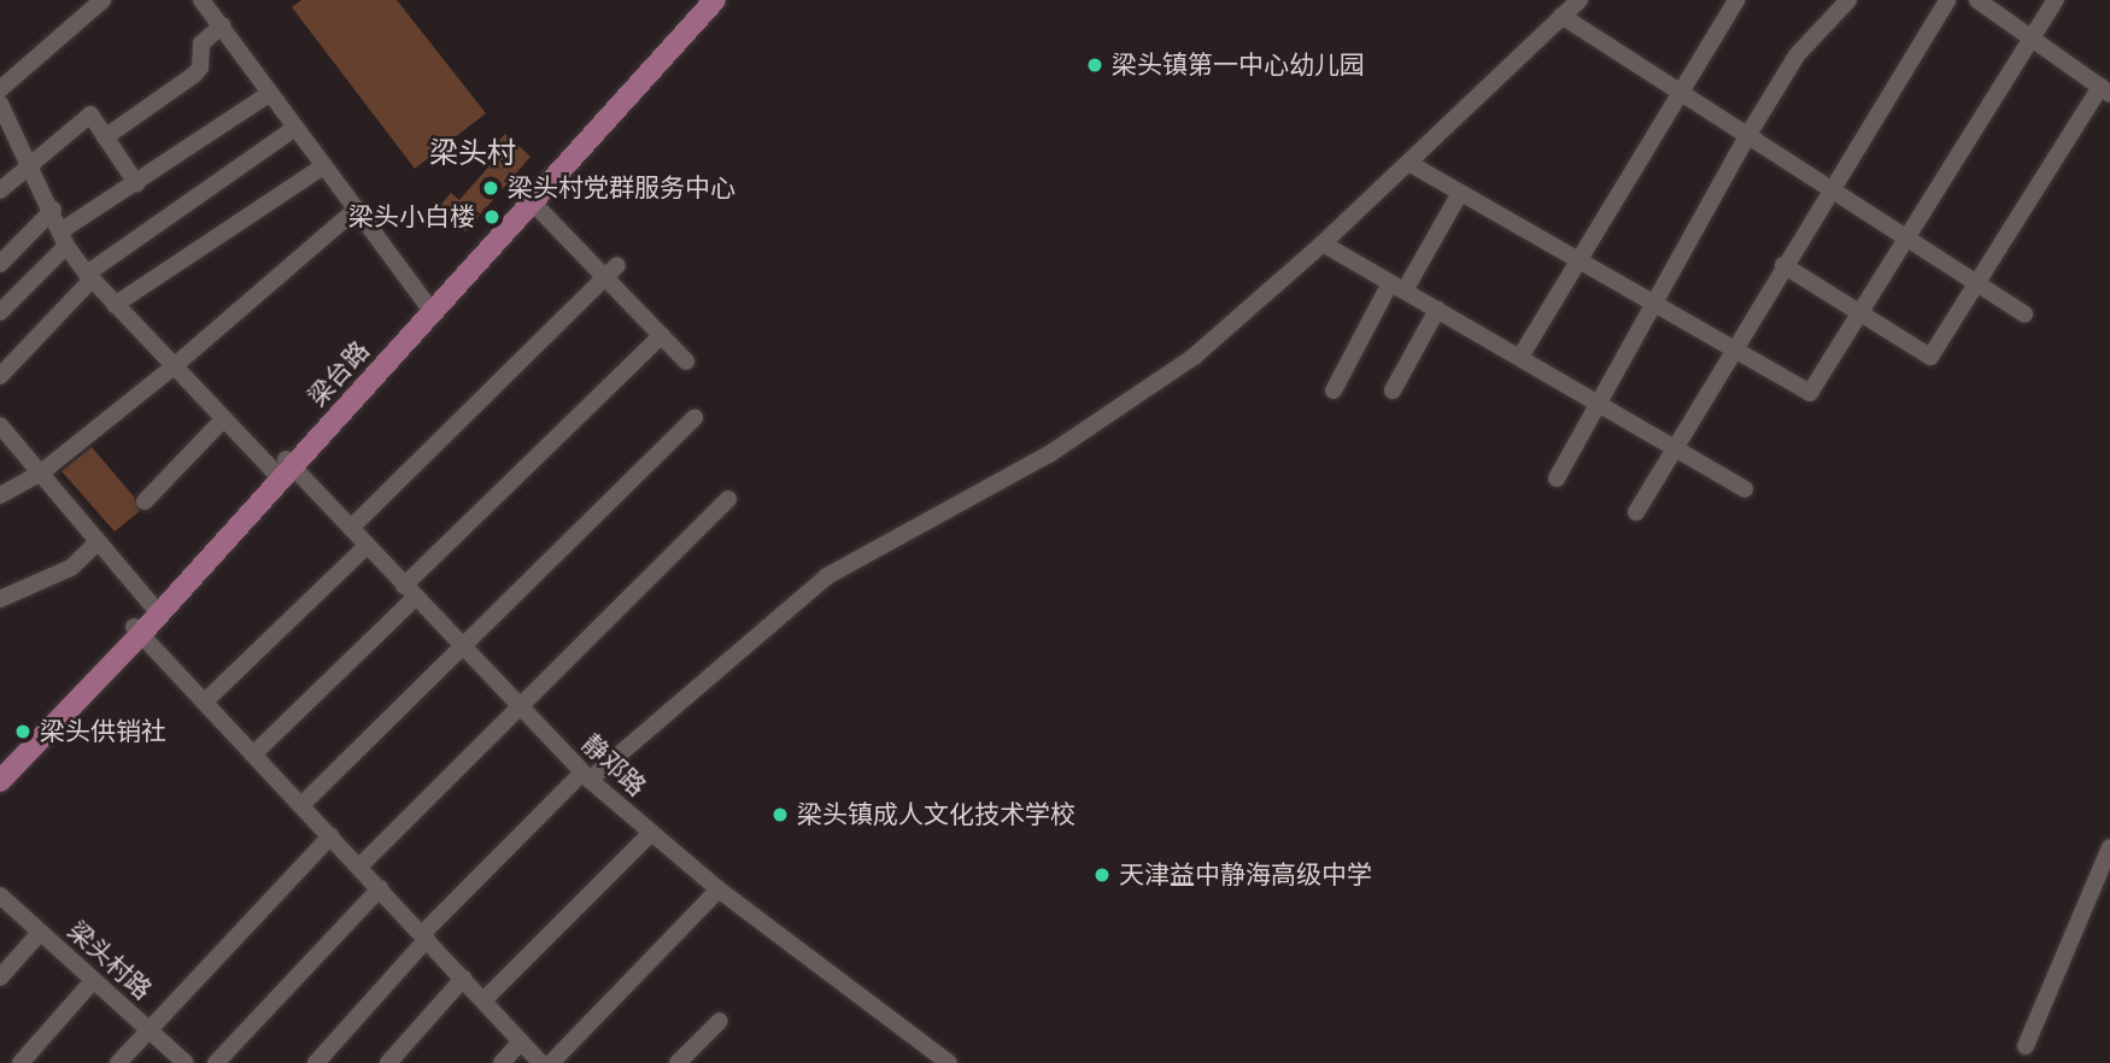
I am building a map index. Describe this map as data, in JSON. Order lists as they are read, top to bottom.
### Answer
{
  "streets": {
    "main road": ["梁台路"],
    "street": ["静邓路", "梁头村路"]
  },
  "crossings": [
    ["梁台路", "静邓路"]
  ],
  "districts": ["梁头村"],
  "places": [
    "梁头镇第一中心幼儿园",
    "梁头村党群服务中心",
    "梁头小白楼",
    "梁头供销社",
    "梁头镇成人文化技术学校",
    "天津益中静海高级中学"
  ]
}
